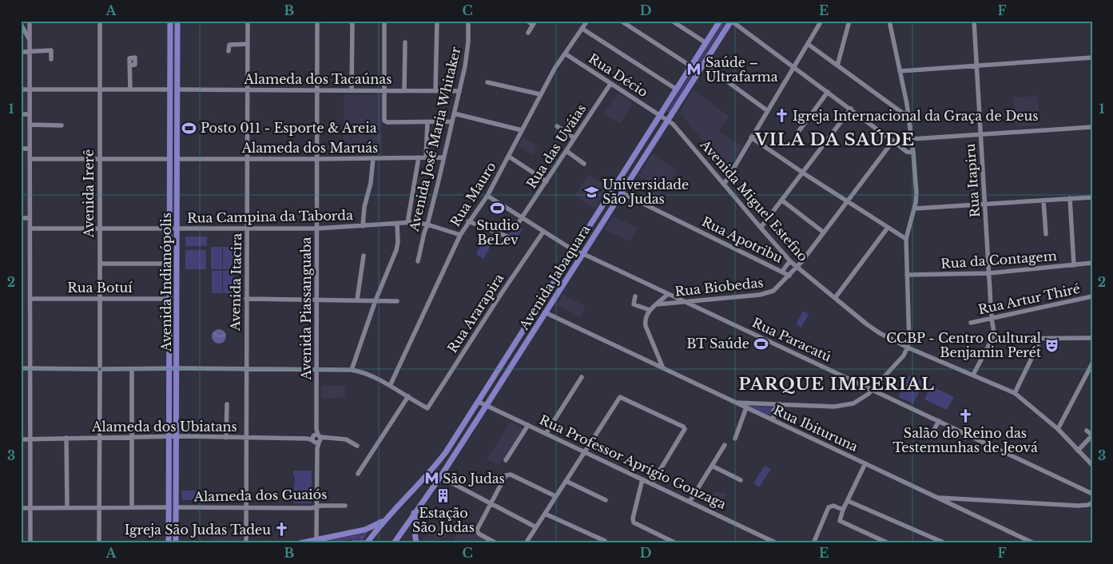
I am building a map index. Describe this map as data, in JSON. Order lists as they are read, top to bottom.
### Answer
{
  "streets": {
    "main road": ["Avenida Jabaquara", "Avenida Indianópolis"],
    "street": [
      "Rua Décio",
      "Alameda dos Tacaúnas",
      "Avenida José Maria Whitaker",
      "Rua das Uváias",
      "Alameda dos Maruás",
      "Rua Itapiru",
      "Avenida Irerê",
      "Rua Mauro",
      "Avenida Miguel Estefno",
      "Rua Campina da Taborda",
      "Rua Apotribu",
      "Rua da Contagem",
      "Avenida Itacira",
      "Rua Biobedas",
      "Rua Botuí",
      "Rua Artur Thiré",
      "Avenida Piassanguaba",
      "Rua Ararapira",
      "Rua Paracatú",
      "Alameda dos Ubiatans",
      "Rua Ibituruna",
      "Rua Professor Aprígio Gonzaga",
      "Alameda dos Guaiós"
    ]
  },
  "crossings": [
    ["Rua Décio", "Rua das Uváias"],
    ["Rua Décio", "Rua Mauro"],
    ["Rua Décio", "Avenida Miguel Estefno"],
    ["Rua Décio", "Avenida Jabaquara"],
    ["Alameda dos Tacaúnas", "Avenida José Maria Whitaker"],
    ["Alameda dos Tacaúnas", "Avenida Indianópolis"],
    ["Alameda dos Tacaúnas", "Avenida Itacira"],
    ["Alameda dos Tacaúnas", "Avenida Piassanguaba"],
    ["Avenida José Maria Whitaker", "Alameda dos Maruás"],
    ["Avenida José Maria Whitaker", "Rua Campina da Taborda"],
    ["Rua das Uváias", "Rua Paracatú"],
    ["Alameda dos Maruás", "Avenida Indianópolis"],
    ["Alameda dos Maruás", "Avenida Itacira"],
    ["Alameda dos Maruás", "Avenida Piassanguaba"],
    ["Rua Itapiru", "Rua da Contagem"],
    ["Rua Itapiru", "Rua Artur Thiré"],
    ["Avenida Irerê", "Rua Campina da Taborda"],
    ["Avenida Irerê", "Rua Botuí"],
    ["Avenida Irerê", "Alameda dos Ubiatans"],
    ["Avenida Irerê", "Alameda dos Guaiós"],
    ["Rua Mauro", "Rua Campina da Taborda"],
    ["Rua Mauro", "Rua Paracatú"],
    ["Avenida Miguel Estefno", "Avenida Jabaquara"],
    ["Avenida Miguel Estefno", "Rua Biobedas"],
    ["Rua Campina da Taborda", "Avenida Indianópolis"],
    ["Rua Campina da Taborda", "Avenida Itacira"],
    ["Rua Campina da Taborda", "Avenida Piassanguaba"],
    ["Rua Apotribu", "Avenida Jabaquara"],
    ["Rua Apotribu", "Rua Biobedas"],
    ["Avenida Jabaquara", "Rua Paracatú"],
    ["Avenida Jabaquara", "Rua Ibituruna"],
    ["Avenida Jabaquara", "Rua Professor Aprígio Gonzaga"],
    ["Avenida Indianópolis", "Rua Botuí"],
    ["Avenida Indianópolis", "Alameda dos Ubiatans"],
    ["Avenida Indianópolis", "Alameda dos Guaiós"],
    ["Avenida Itacira", "Alameda dos Ubiatans"],
    ["Avenida Itacira", "Alameda dos Guaiós"],
    ["Rua Biobedas", "Rua Paracatú"],
    ["Avenida Piassanguaba", "Alameda dos Ubiatans"],
    ["Rua Ararapira", "Rua Paracatú"]
  ],
  "districts": ["VILA DA SAÚDE", "PARQUE IMPERIAL"],
  "places": {
    "metro station": ["Saúde – Ultrafarma", "São Judas"],
    "church": ["Igreja Internacional da Graça de Deus", "Salão do Reino das Testemunhas de Jeová", "Igreja São Judas Tadeu"],
    "sports": ["Posto 011 - Esporte & Areia", "Studio BeLev", "BT Saúde"],
    "school or university": ["Universidade São Judas"],
    "theatre": ["CCBP - Centro Cultural Benjamin Perét"],
    "building": ["Estação São Judas"]
  },
  "grid": {
    "columns": [
      "A",
      "B",
      "C",
      "D",
      "E",
      "F"
    ],
    "rows": ["1", "2", "3"]
  }
}
